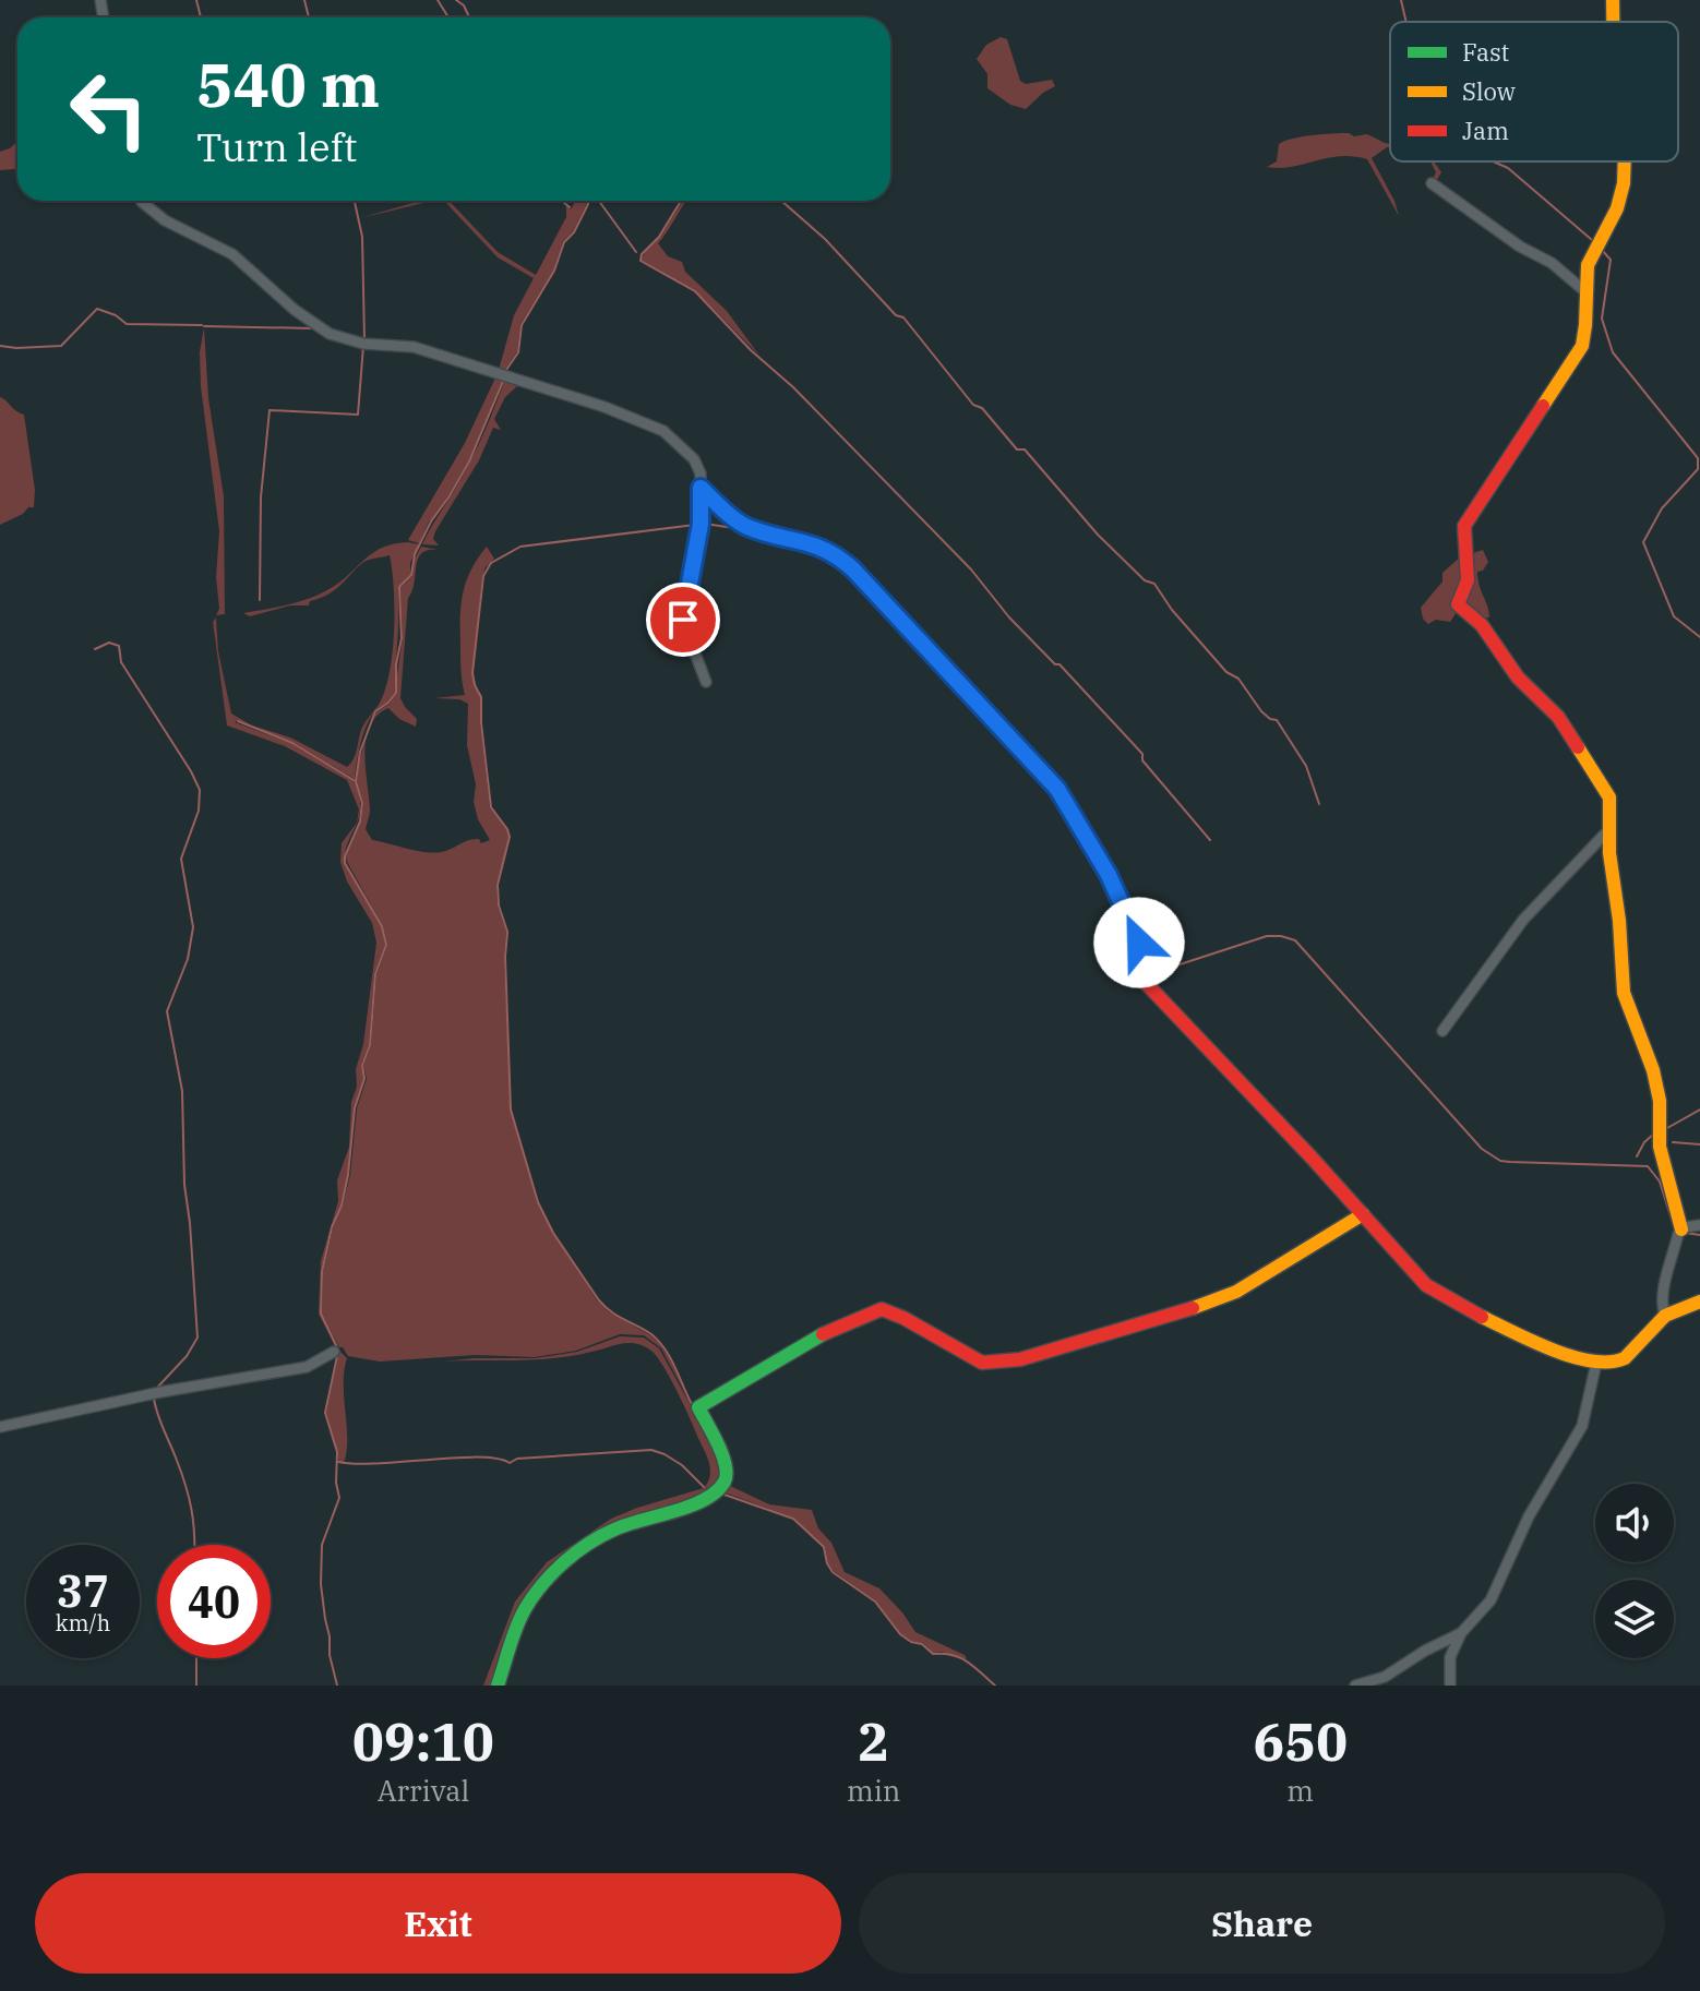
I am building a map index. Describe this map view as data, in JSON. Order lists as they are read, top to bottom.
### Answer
{
  "legend": ["Fast", "Slow", "Jam"],
  "page": {
    "turn": ["540 m", "Turn left"],
    "speed": "37 km/h",
    "limit": "40",
    "eta": [
      "09:10",
      "Arrival",
      "2",
      "min",
      "650",
      "m"
    ],
    "buttons": ["Exit", "Share"]
  }
}
